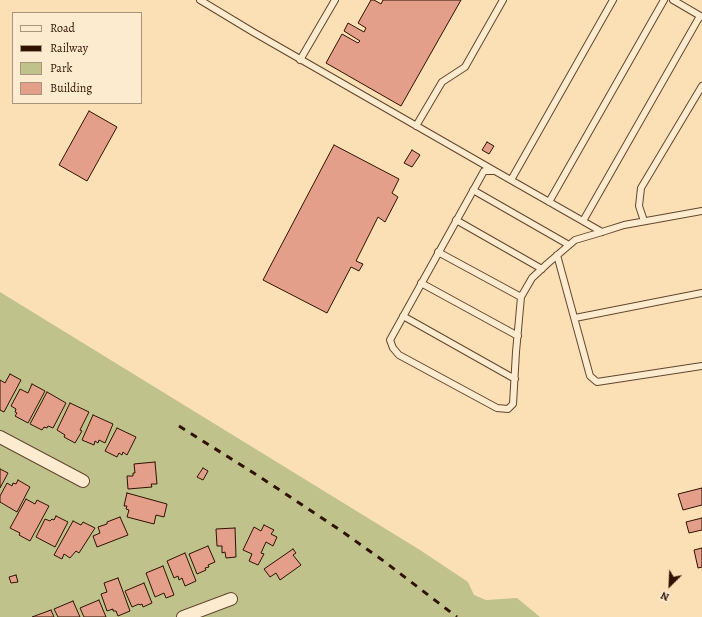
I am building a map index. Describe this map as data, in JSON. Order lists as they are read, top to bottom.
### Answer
{
  "legend": [
    "Road",
    "Railway",
    "Park",
    "Building"
  ],
  "north": "bottom left"
}
